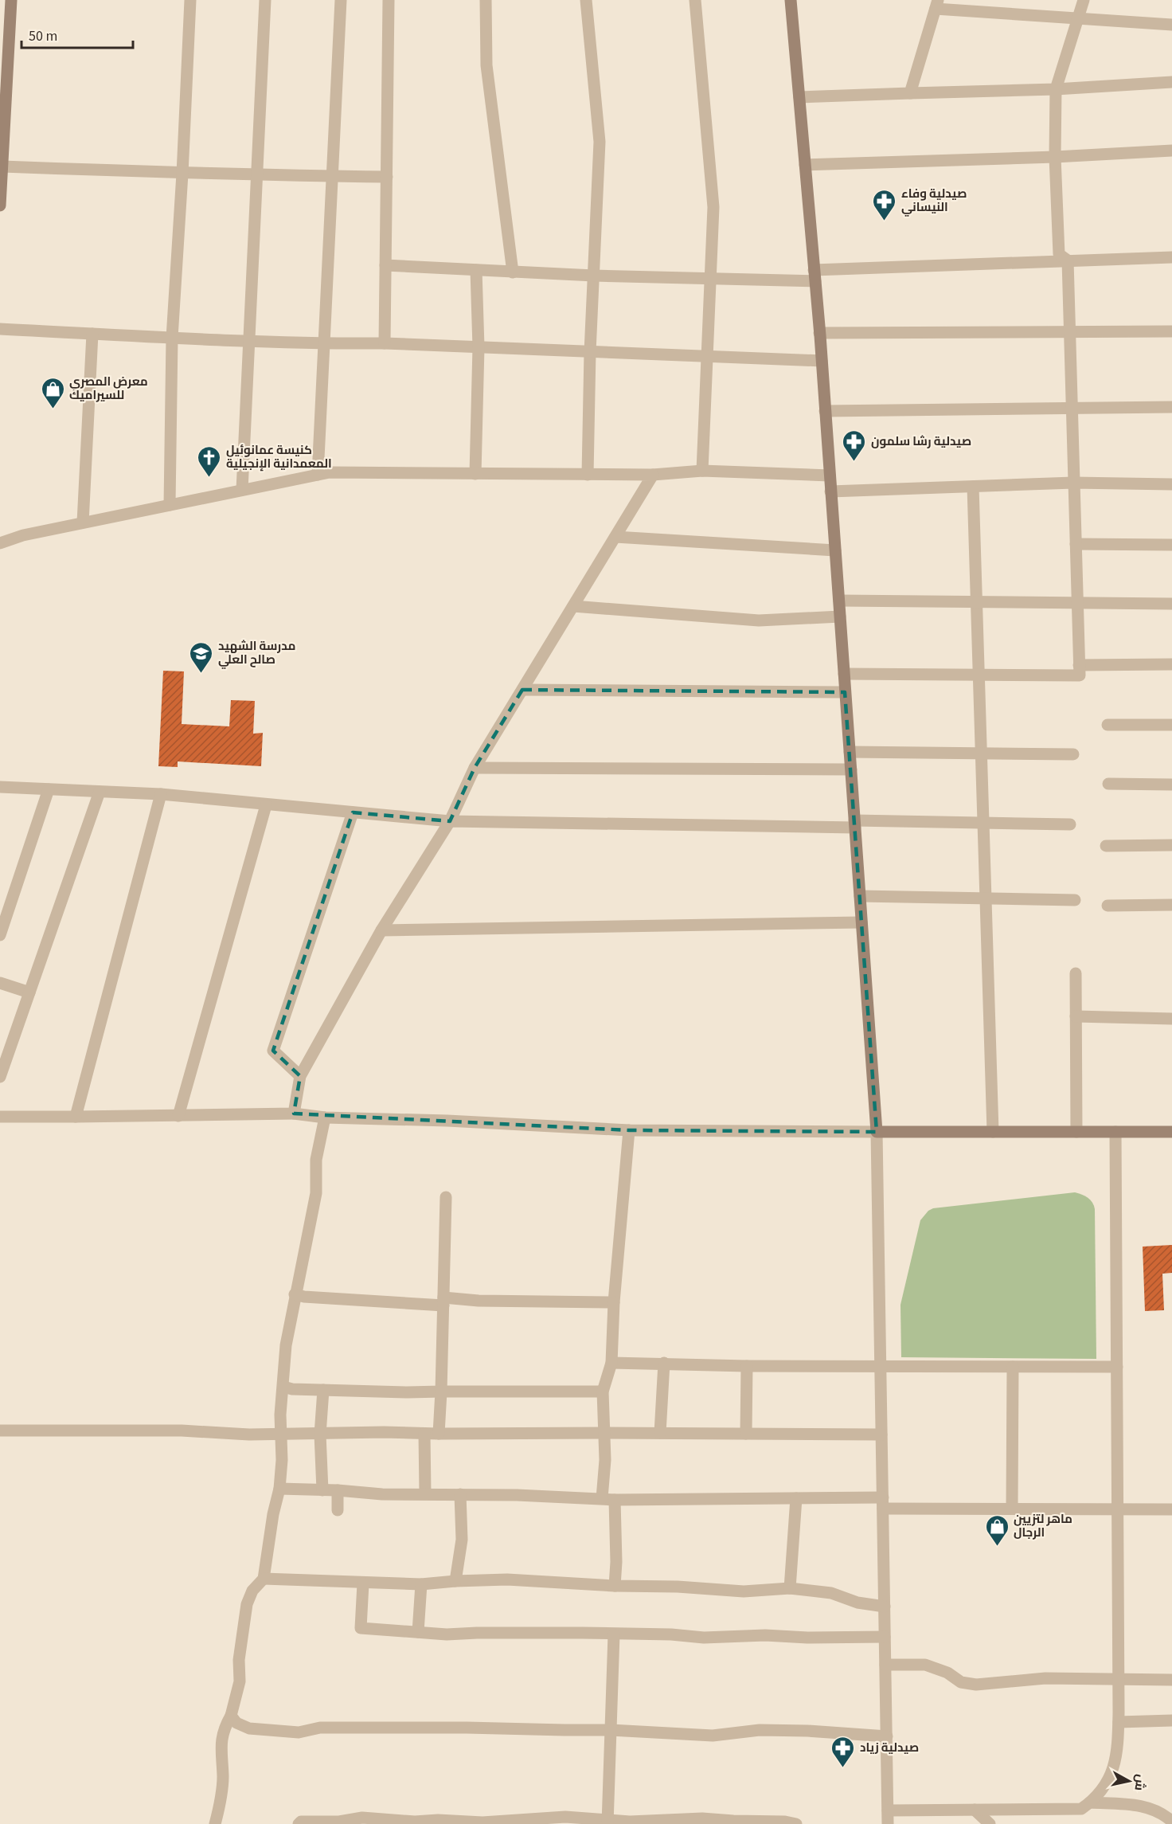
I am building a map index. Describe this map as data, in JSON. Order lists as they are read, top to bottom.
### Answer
{
  "places": {
    "pharmacy": ["صيدلية وفاء النيساني", "صيدلية رشا سلمون", "صيدلية زياد"],
    "shop": ["معرض المصري للسيراميك", "ماهر لتزيين الرجال"],
    "church": ["كنيسة عمانوئيل المعمدانية الإنجيلية"],
    "school or university": ["مدرسة الشهيد صالح العلي"]
  },
  "scale_bar": "50 m",
  "north": "right"
}
